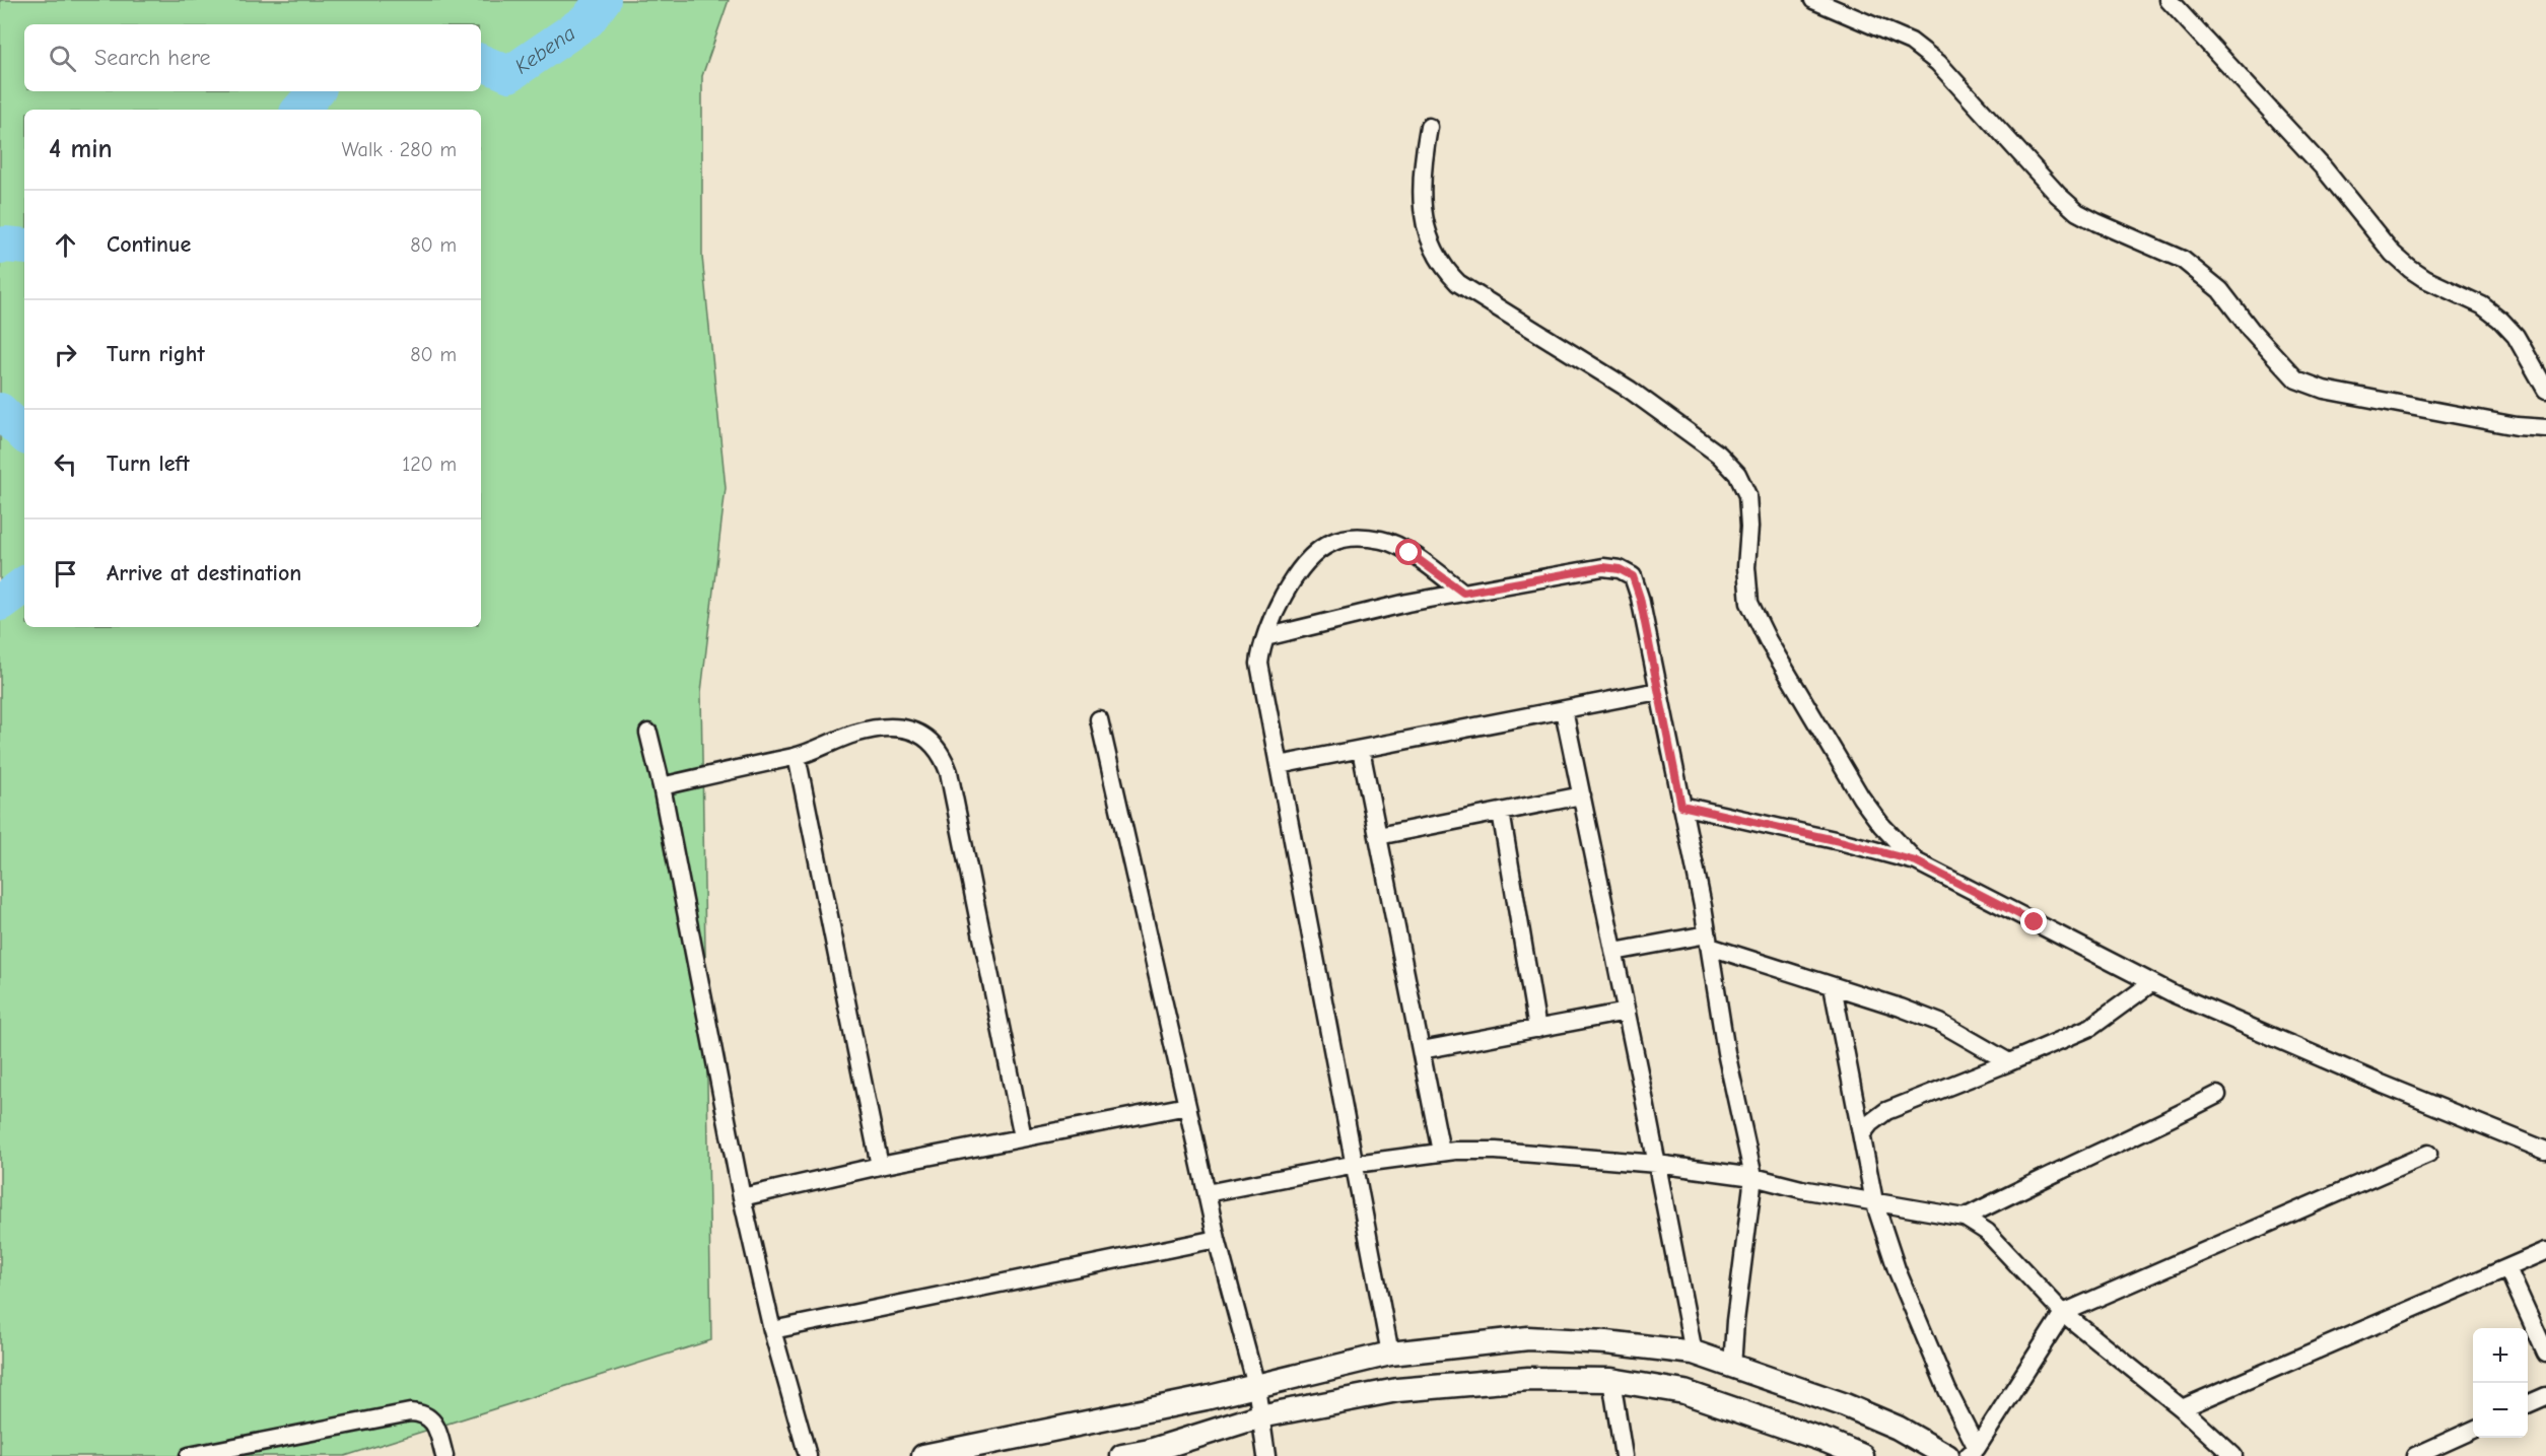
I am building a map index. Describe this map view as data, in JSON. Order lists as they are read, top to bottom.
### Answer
{
  "water": ["Kebena"],
  "page": {
    "search": "Search here",
    "heading": ["4 min", "Walk · 280 m"],
    "list": [
      ["Continue", "80 m"],
      ["Turn right", "80 m"],
      ["Turn left", "120 m"],
      "Arrive at destination"
    ],
    "map_buttons": ["+", "−"]
  }
}
